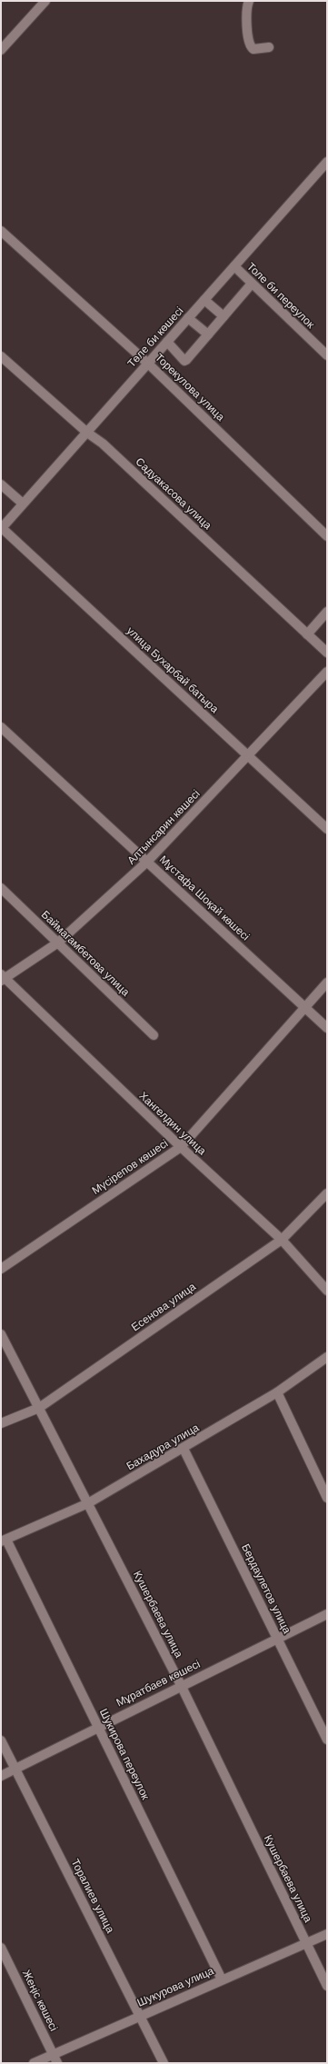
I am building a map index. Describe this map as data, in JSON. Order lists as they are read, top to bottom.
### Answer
{
  "streets": {
    "street": [
      "Толе би переулок",
      "Төле би көшесі",
      "Торекулова улица",
      "Садуакасова улица",
      "улица Бухарбай батыра",
      "Алтынсарин көшесі",
      "Мұстафа Шоқай көшесі",
      "Баймагамбетова улица",
      "Хангелдин улица",
      "Мүсірепов көшесі",
      "Есенова улица",
      "Бахадура улица",
      "Бердаулетов улица",
      "Кушербаева улица",
      "Мұратбаев көшесі",
      "Шукирова переулок",
      "Торалиев улица",
      "Шукурова улица",
      "Жеңіс көшесі"
    ]
  },
  "crossings": [
    ["Толе би переулок", "Төле би көшесі"],
    ["Төле би көшесі", "Торекулова улица"],
    ["Төле би көшесі", "Садуакасова улица"],
    ["Төле би көшесі", "улица Бухарбай батыра"],
    ["улица Бухарбай батыра", "Алтынсарин көшесі"],
    ["Алтынсарин көшесі", "Мұстафа Шоқай көшесі"],
    ["Алтынсарин көшесі", "Баймагамбетова улица"],
    ["Алтынсарин көшесі", "Хангелдин улица"],
    ["Мұстафа Шоқай көшесі", "Мүсірепов көшесі"],
    ["Хангелдин улица", "Мүсірепов көшесі"],
    ["Хангелдин улица", "Есенова улица"],
    ["Есенова улица", "Кушербаева улица"],
    ["Бахадура улица", "Бердаулетов улица"],
    ["Бахадура улица", "Кушербаева улица"],
    ["Бахадура улица", "Шукирова переулок"],
    ["Бердаулетов улица", "Мұратбаев көшесі"],
    ["Кушербаева улица", "Мұратбаев көшесі"],
    ["Кушербаева улица", "Шукурова улица"],
    ["Мұратбаев көшесі", "Шукирова переулок"],
    ["Мұратбаев көшесі", "Торалиев улица"],
    ["Шукирова переулок", "Шукурова улица"],
    ["Торалиев улица", "Шукурова улица"],
    ["Шукурова улица", "Жеңіс көшесі"]
  ]
}
